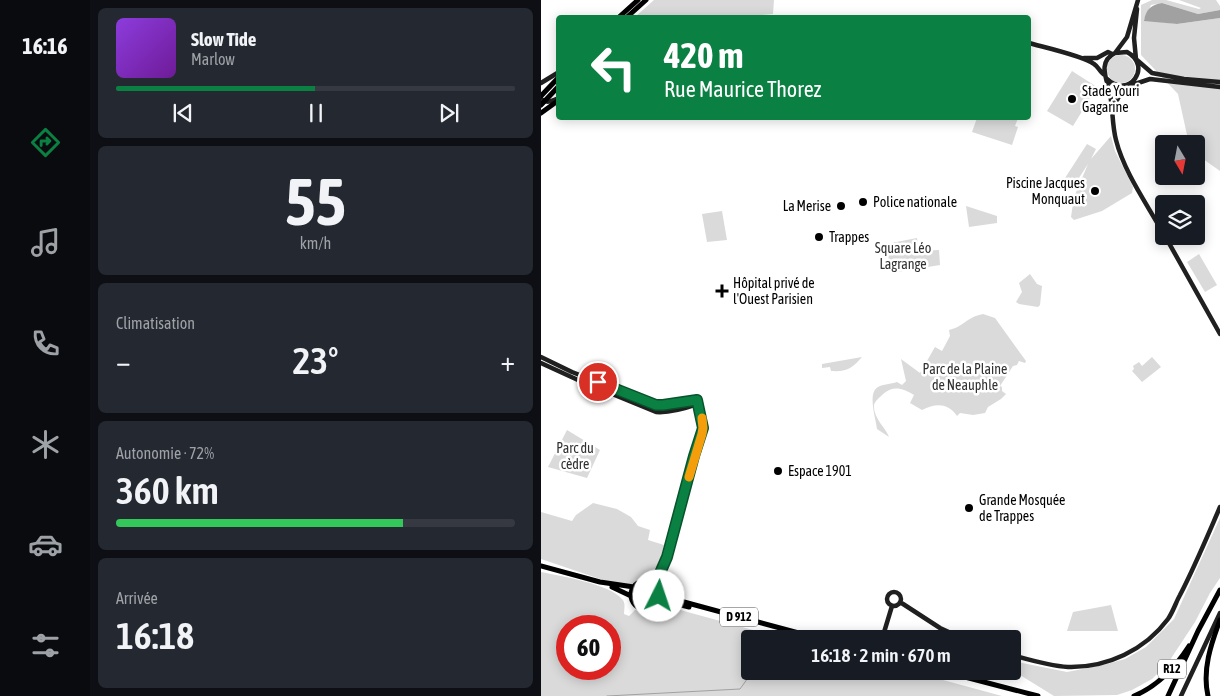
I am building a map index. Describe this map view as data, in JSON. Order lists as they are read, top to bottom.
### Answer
{
  "streets": {
    "main road": ["D 912", "R12"]
  },
  "parks": ["Square Léo Lagrange", "Parc de la Plaine de Neauphle", "Parc du cèdre"],
  "places": {
    "other": [
      "Stade Youri Gagarine",
      "Piscine Jacques Monquaut",
      "Police nationale",
      "La Merise",
      "Trappes",
      "Espace 1901",
      "Grande Mosquée de Trappes"
    ],
    "health": ["Hôpital privé de l'Ouest Parisien"]
  },
  "north": "bottom",
  "page": {
    "tabs": "16:16",
    "turn": ["420 m", "Rue Maurice Thorez"],
    "song": ["Slow Tide", "Marlow"],
    "tile": [
      ["55", "km/h"],
      "Climatisation",
      ["Autonomie · 72%", "360 km"],
      ["Arrivée", "16:18"]
    ],
    "heat": ["−", "23°", "+"],
    "limit": "60",
    "trip": "16:18 · 2 min · 670 m"
  }
}
